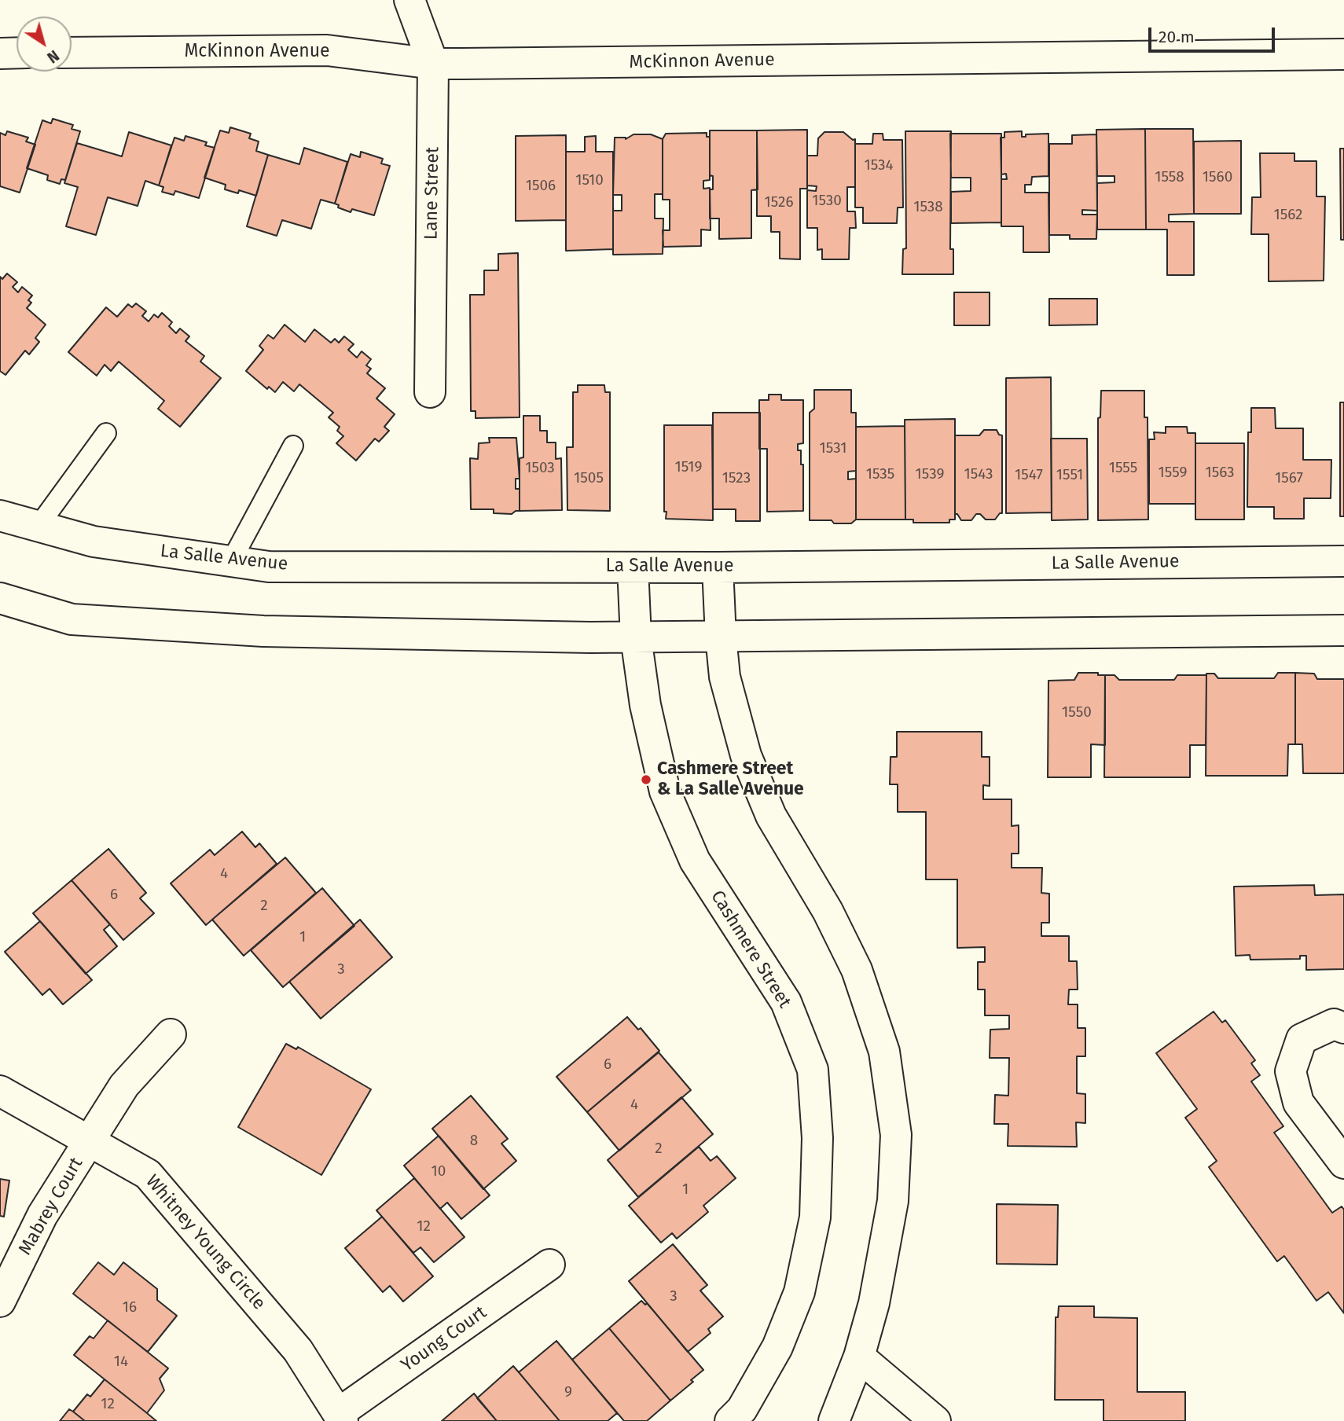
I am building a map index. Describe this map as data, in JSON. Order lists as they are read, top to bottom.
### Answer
{
  "streets": {
    "street": [
      "McKinnon Avenue",
      "Lane Street",
      "La Salle Avenue",
      "Cashmere Street",
      "Mabrey Court",
      "Whitney Young Circle",
      "Young Court"
    ]
  },
  "crossings": [
    ["McKinnon Avenue", "Lane Street"],
    ["La Salle Avenue", "Cashmere Street"],
    ["Mabrey Court", "Whitney Young Circle"],
    ["Whitney Young Circle", "Young Court"]
  ],
  "places": ["Cashmere Street & La Salle Avenue"],
  "house_numbers": [
    "1534",
    "1558",
    "1560",
    "1510",
    "1506",
    "1530",
    "1526",
    "1538",
    "1562",
    "1531",
    "1519",
    "1503",
    "1555",
    "1559",
    "1563",
    "1535",
    "1539",
    "1543",
    "1547",
    "1551",
    "1505",
    "1523",
    "1567",
    "1550",
    "4",
    "6",
    "2",
    "1",
    "3",
    "6",
    "4",
    "8",
    "2",
    "10",
    "1",
    "12",
    "3",
    "16",
    "14",
    "9",
    "12"
  ],
  "scale_bar": "20 m",
  "north": "bottom right"
}
